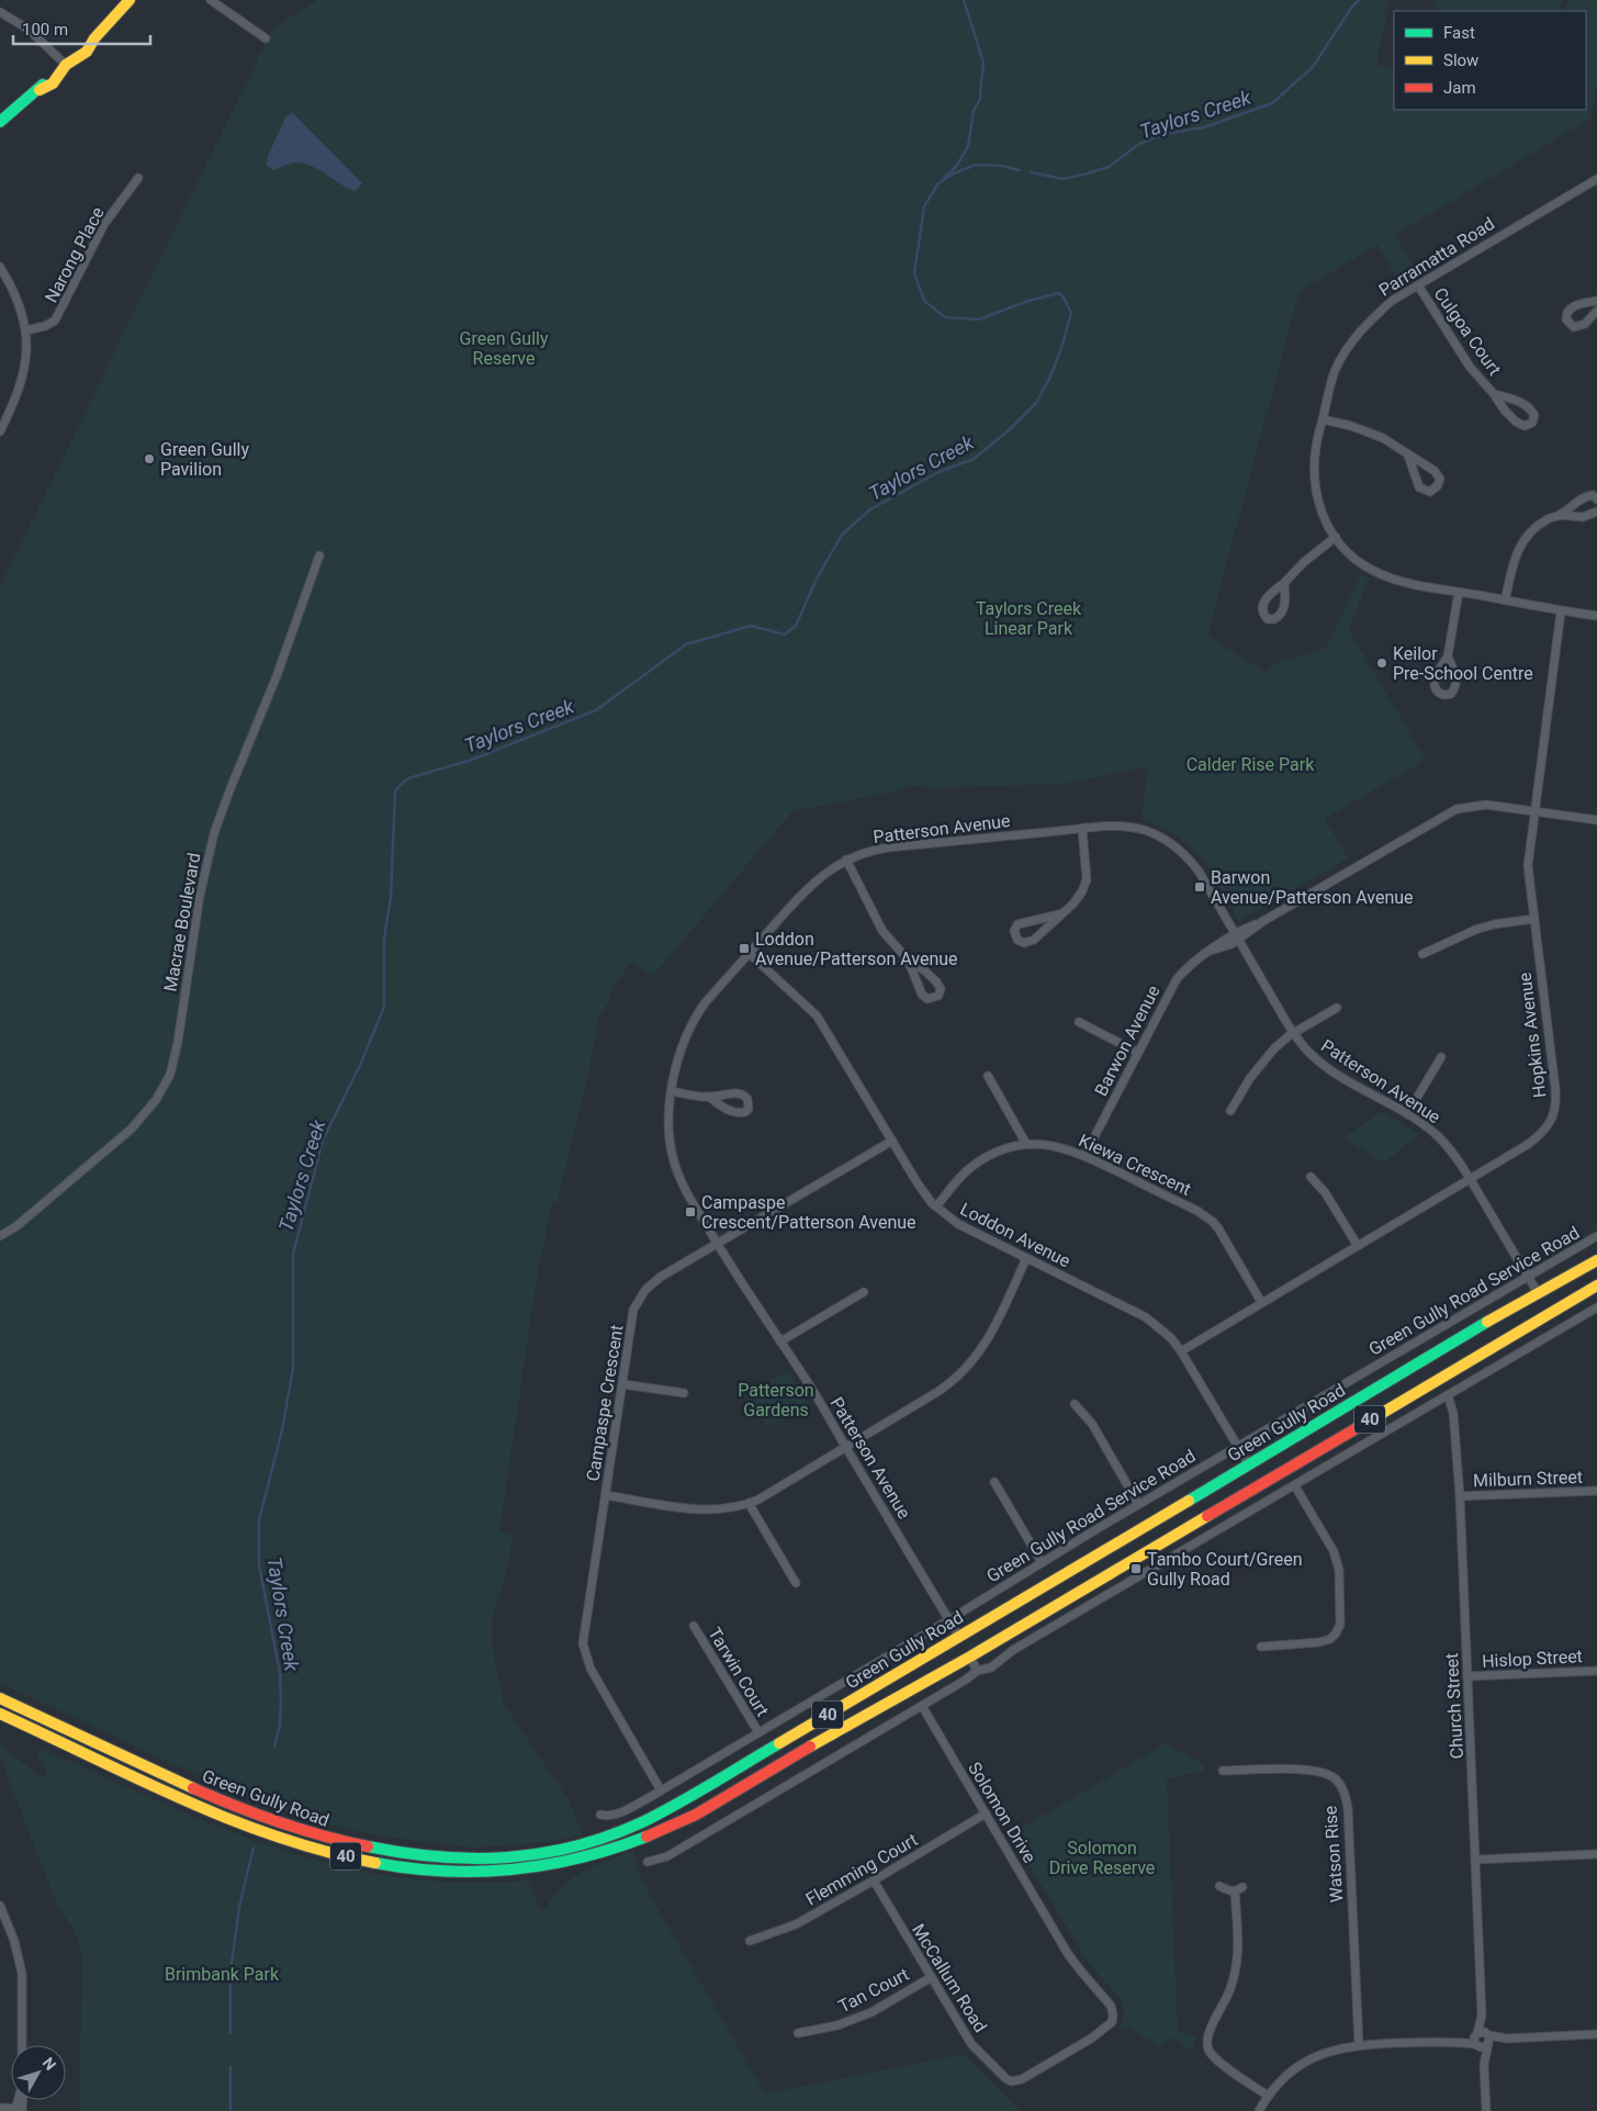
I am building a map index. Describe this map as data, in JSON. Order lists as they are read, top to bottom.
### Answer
{
  "streets": {
    "main road": ["40", "Green Gully Road"],
    "street": [
      "Narong Place",
      "Parramatta Road",
      "Culgoa Court",
      "Patterson Avenue",
      "Macrae Boulevard",
      "Hopkins Avenue",
      "Barwon Avenue",
      "Kiewa Crescent",
      "Loddon Avenue",
      "Green Gully Road Service Road",
      "Campaspe Crescent",
      "Milburn Street",
      "Hislop Street",
      "Tarwin Court",
      "Church Street",
      "Solomon Drive",
      "Watson Rise",
      "Flemming Court",
      "McCallum Road",
      "Tan Court"
    ]
  },
  "crossings": [
    ["Parramatta Road", "Culgoa Court"],
    ["Parramatta Road", "Hopkins Avenue"],
    ["Patterson Avenue", "Hopkins Avenue"],
    ["Patterson Avenue", "Barwon Avenue"],
    ["Patterson Avenue", "Loddon Avenue"],
    ["Patterson Avenue", "Green Gully Road Service Road"],
    ["Patterson Avenue", "Campaspe Crescent"],
    ["Patterson Avenue", "Green Gully Road"],
    ["Hopkins Avenue", "Barwon Avenue"],
    ["Hopkins Avenue", "Kiewa Crescent"],
    ["Hopkins Avenue", "Loddon Avenue"],
    ["Barwon Avenue", "Kiewa Crescent"],
    ["Kiewa Crescent", "Loddon Avenue"],
    ["Loddon Avenue", "Green Gully Road Service Road"],
    ["Loddon Avenue", "Campaspe Crescent"],
    ["Loddon Avenue", "Green Gully Road"],
    ["Green Gully Road Service Road", "Campaspe Crescent"],
    ["Green Gully Road Service Road", "Tarwin Court"],
    ["Milburn Street", "Church Street"],
    ["Hislop Street", "Church Street"],
    ["Solomon Drive", "Flemming Court"],
    ["Solomon Drive", "McCallum Road"],
    ["Flemming Court", "McCallum Road"],
    ["McCallum Road", "Tan Court"]
  ],
  "water": ["Taylors Creek"],
  "parks": [
    "Green Gully Reserve",
    "Taylors Creek Linear Park",
    "Calder Rise Park",
    "Patterson Gardens",
    "Solomon Drive Reserve",
    "Brimbank Park"
  ],
  "places": {
    "other": ["Green Gully Pavilion", "Keilor Pre-School Centre"],
    "transit": [
      "Barwon Avenue/Patterson Avenue",
      "Loddon Avenue/Patterson Avenue",
      "Campaspe Crescent/Patterson Avenue",
      "Tambo Court/Green Gully Road"
    ]
  },
  "legend": ["Fast", "Slow", "Jam"],
  "scale_bar": "100 m",
  "north": "top right"
}
